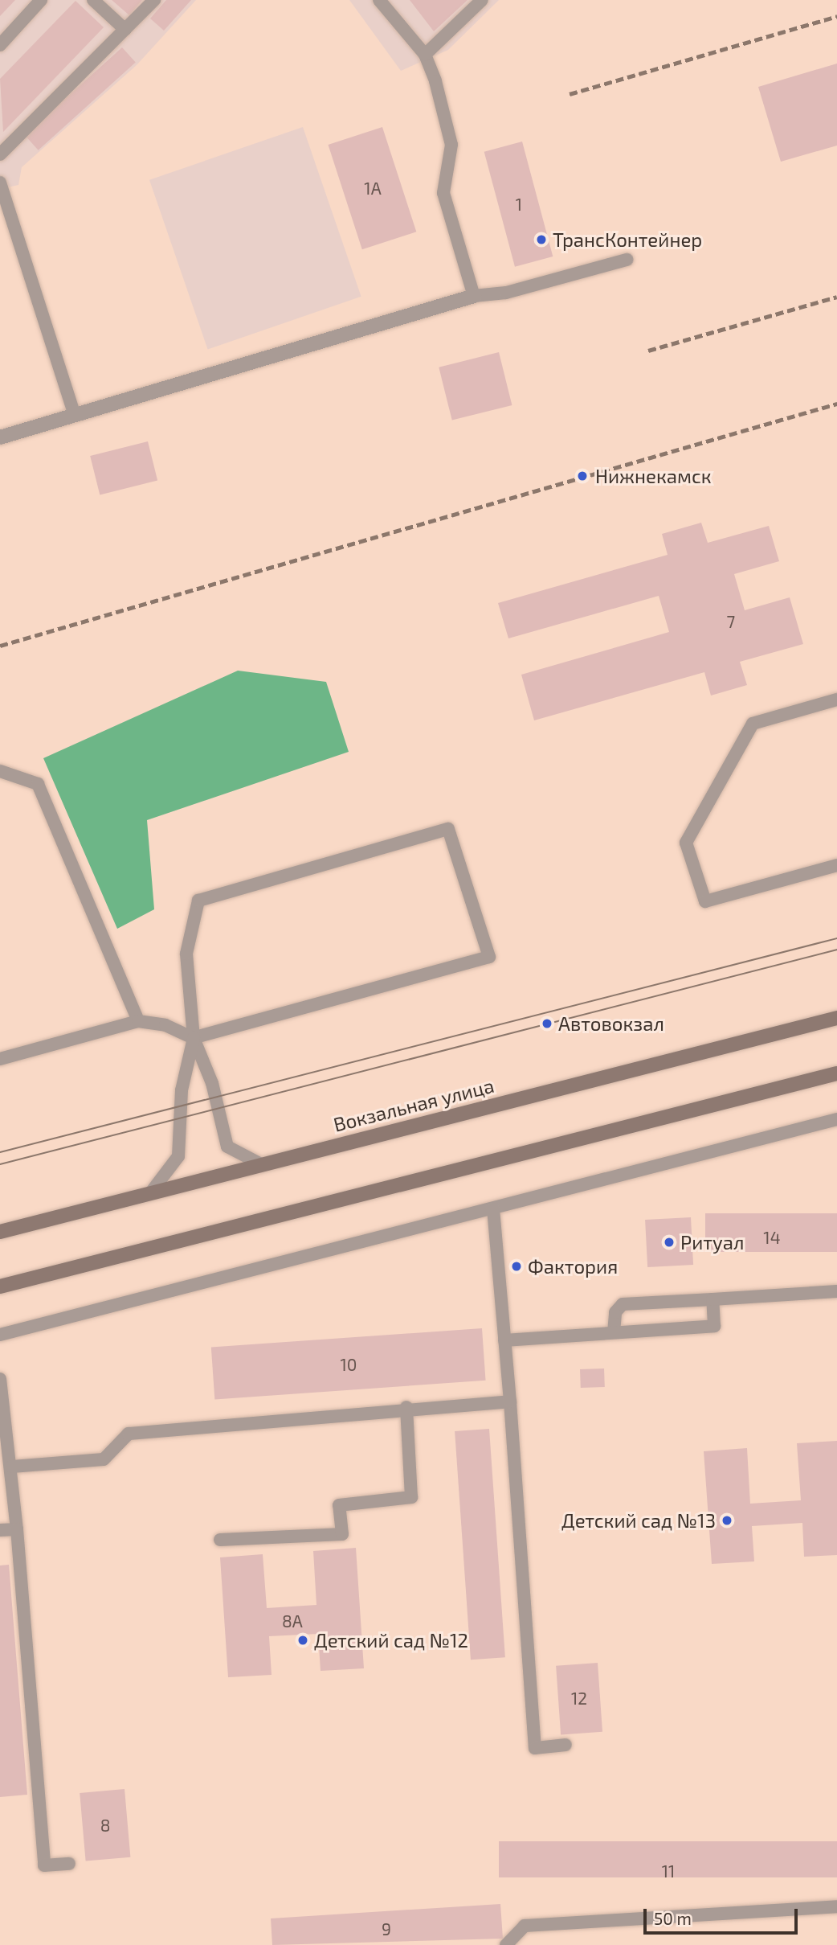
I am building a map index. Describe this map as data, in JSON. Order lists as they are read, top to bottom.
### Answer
{
  "streets": {
    "main road": ["Вокзальная улица"]
  },
  "places": [
    "ТрансКонтейнер",
    "Нижнекамск",
    "Автовокзал",
    "Ритуал",
    "Фактория",
    "Детский сад №13",
    "Детский сад №12"
  ],
  "house_numbers": [
    "1А",
    "1",
    "7",
    "14",
    "10",
    "8А",
    "12",
    "8",
    "11",
    "9"
  ],
  "scale_bar": "50 m"
}
